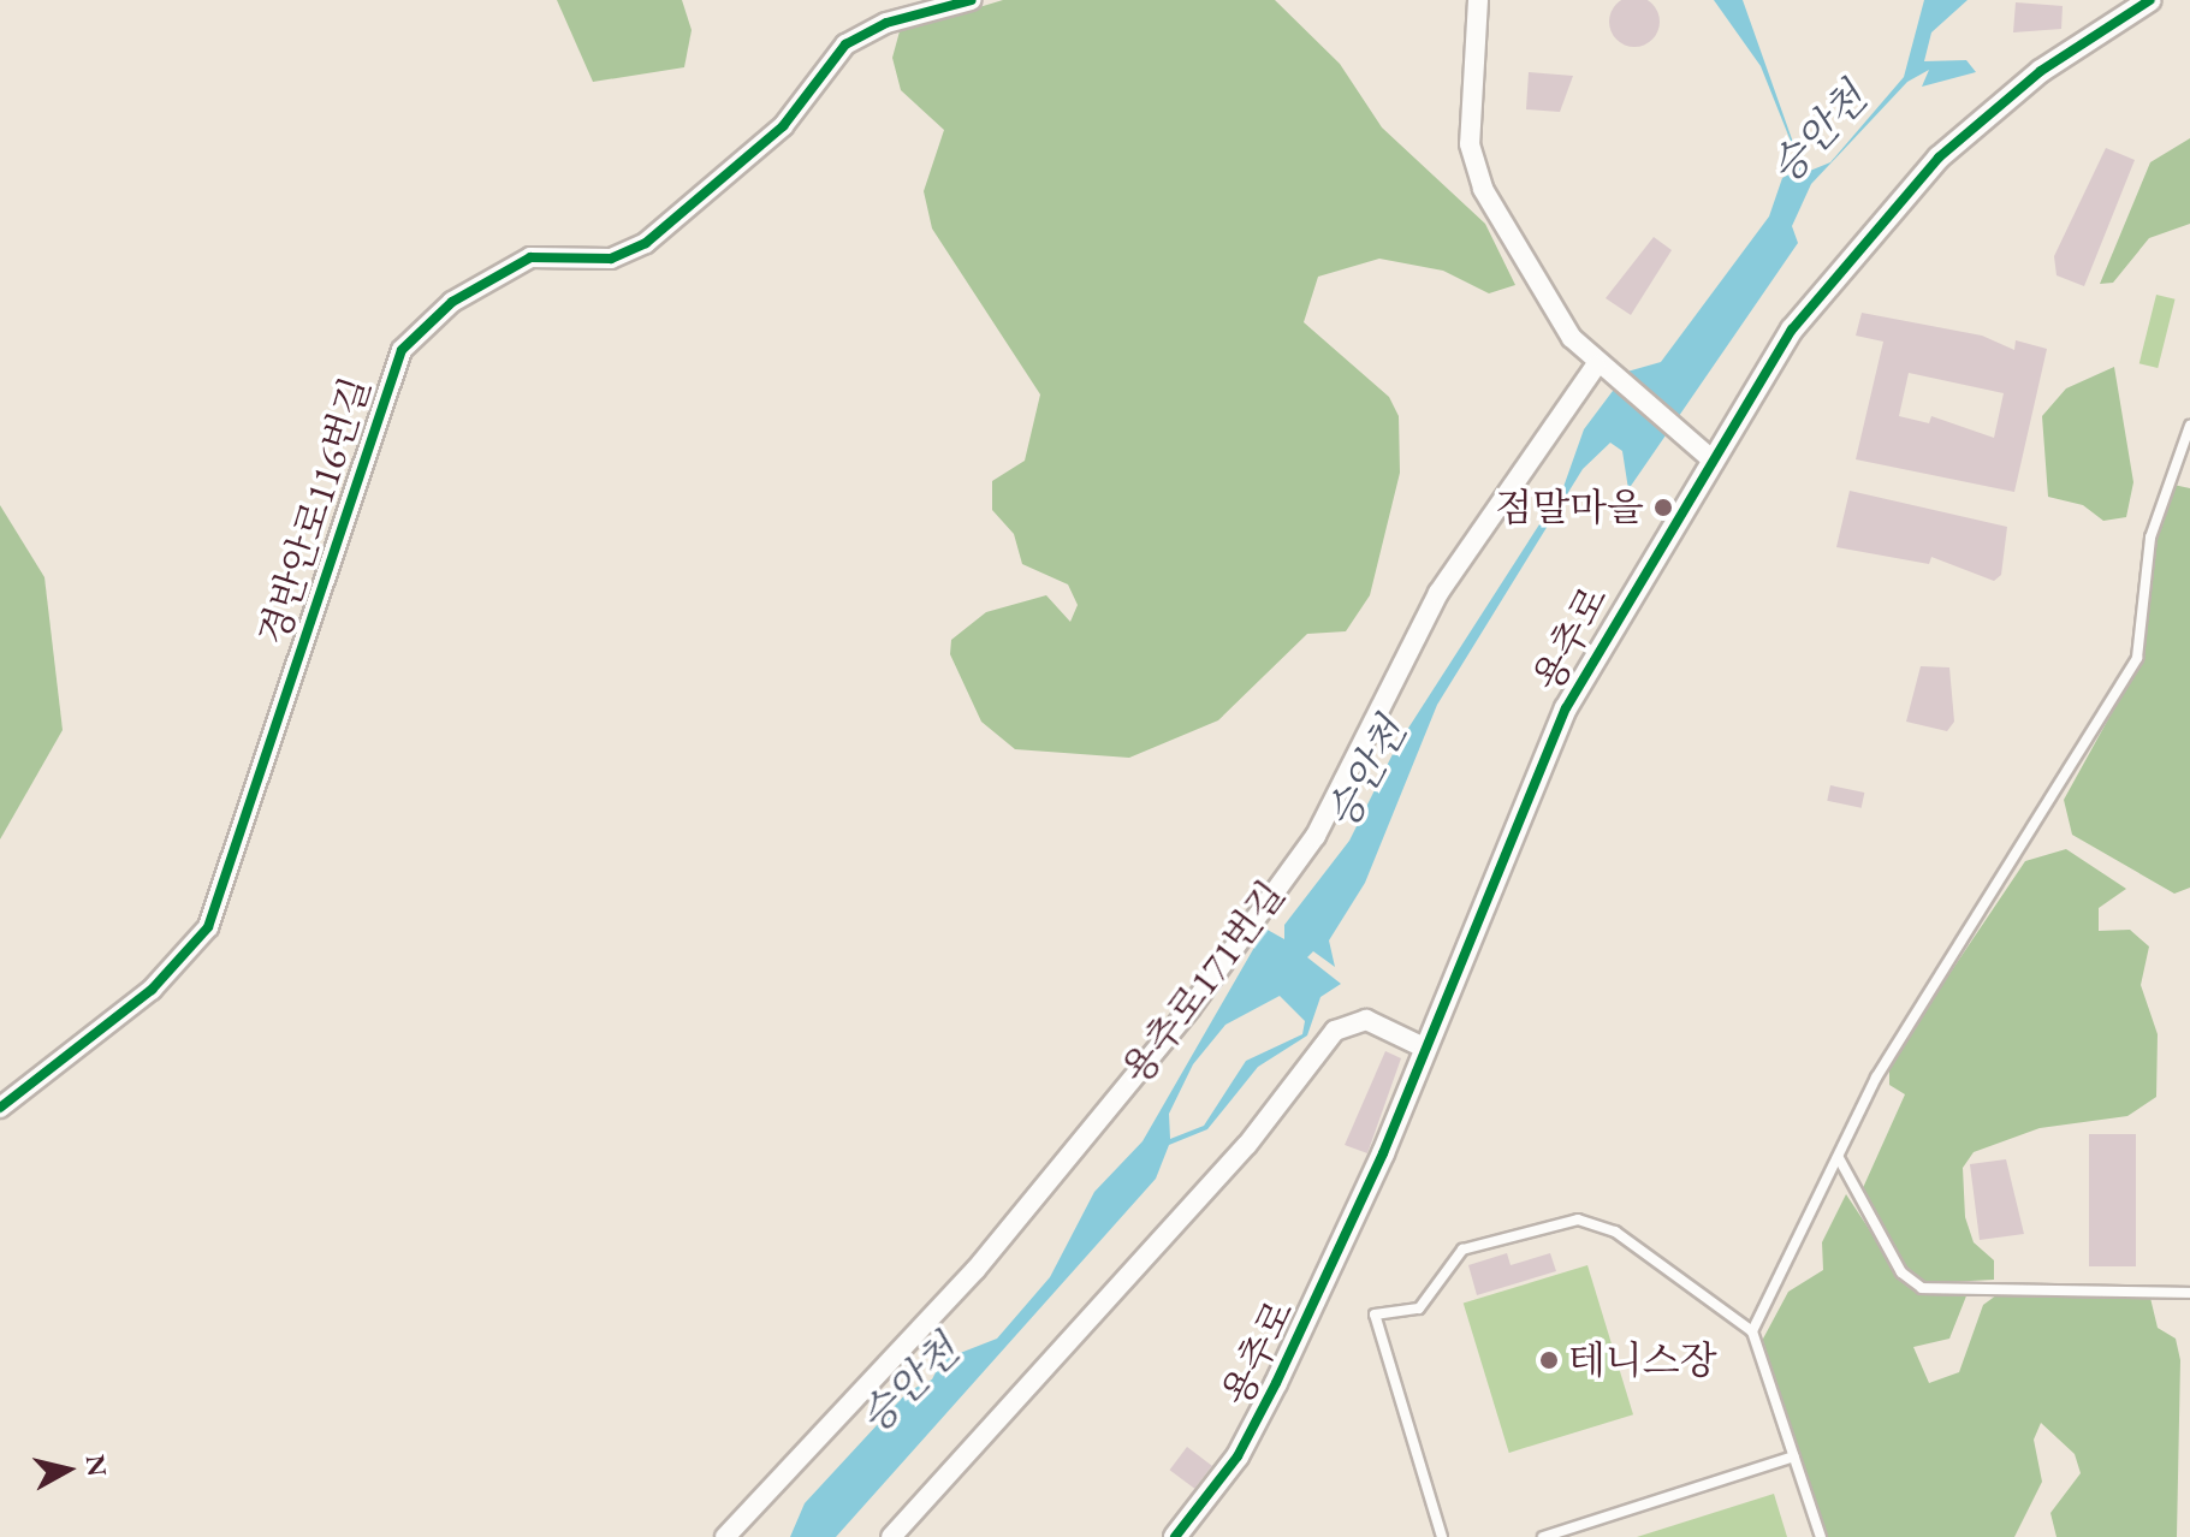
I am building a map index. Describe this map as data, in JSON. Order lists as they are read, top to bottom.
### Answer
{
  "streets": {
    "street": ["경반안로116번길", "용추로", "용추로171번길"]
  },
  "water": ["승안천"],
  "places": ["점말마을", "테니스장"],
  "north": "right"
}
